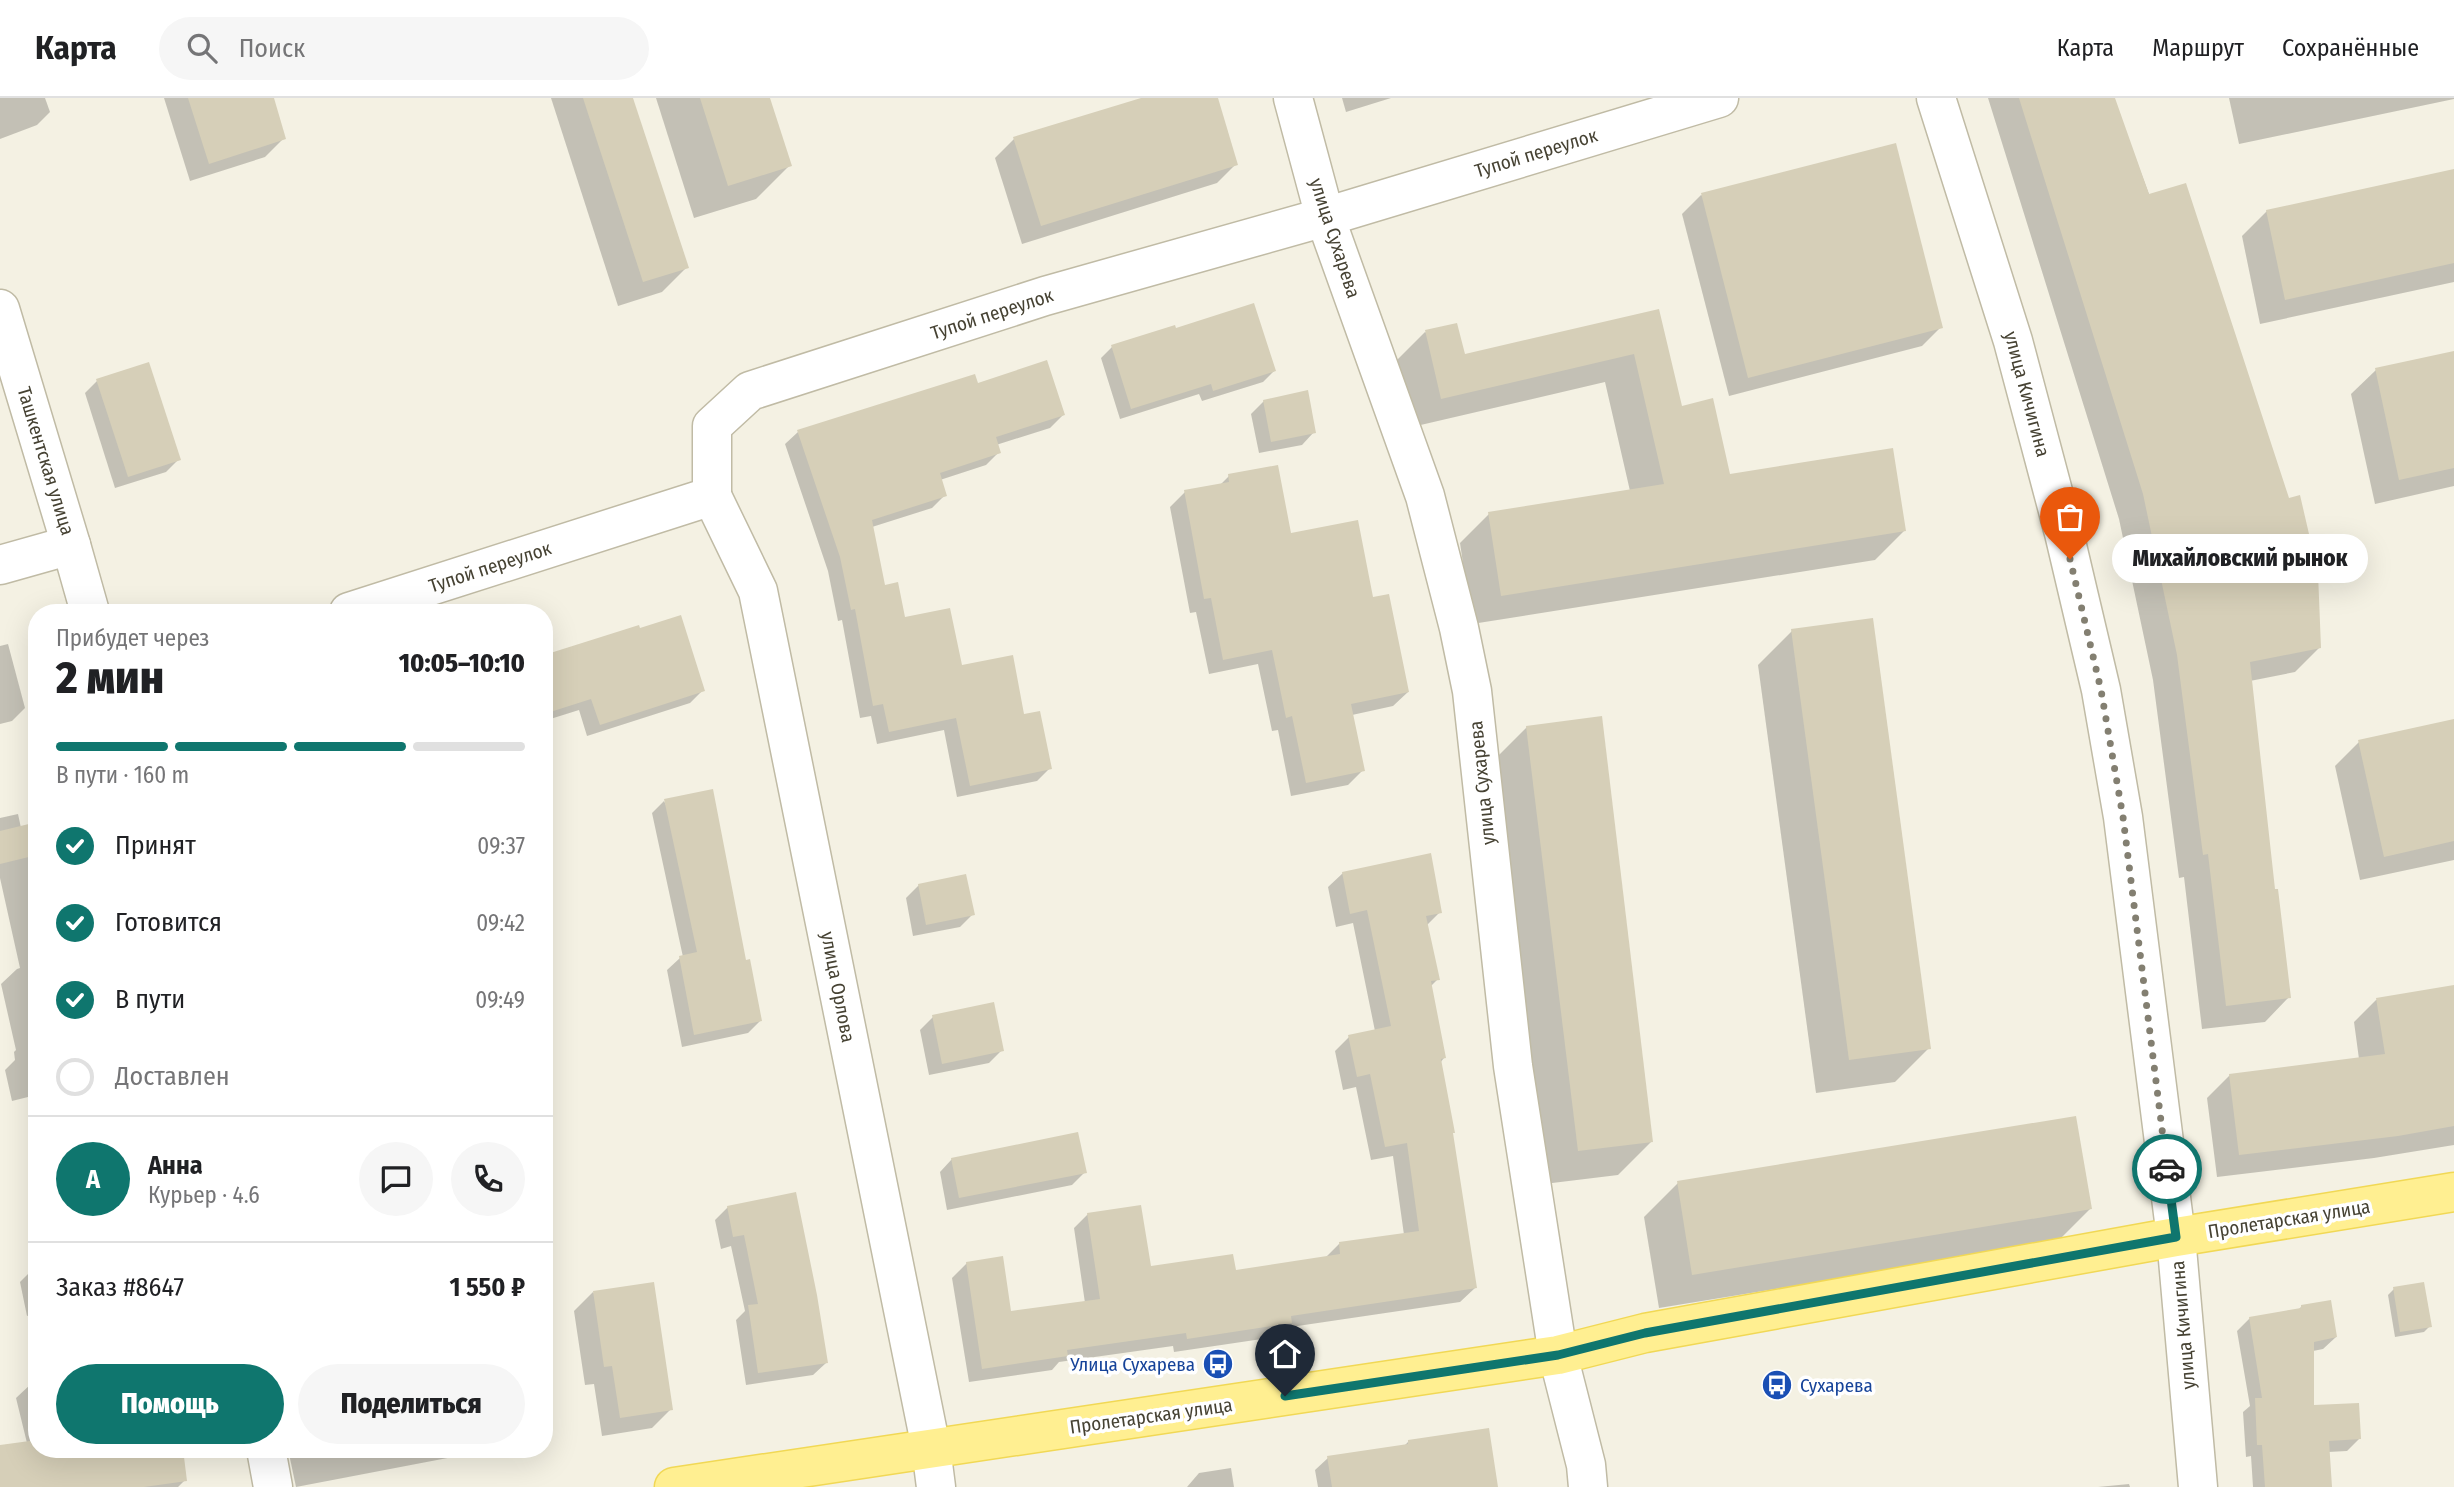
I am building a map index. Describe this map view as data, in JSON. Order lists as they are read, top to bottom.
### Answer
{
  "streets": {
    "main road": ["Пролетарская улица"],
    "street": [
      "Тупой переулок",
      "улица Сухарева",
      "улица Кичигина",
      "Ташкентская улица",
      "улица Орлова"
    ]
  },
  "crossings": [
    ["Тупой переулок", "улица Сухарева"],
    ["Тупой переулок", "улица Орлова"],
    ["улица Сухарева", "Пролетарская улица"],
    ["улица Кичигина", "Пролетарская улица"],
    ["улица Орлова", "Пролетарская улица"]
  ],
  "places": {
    "other": ["Михайловский рынок"],
    "bus stop": ["Улица Сухарева", "Сухарева"]
  },
  "page": {
    "header": "Карта",
    "search": "Поиск",
    "nav": ["Карта", "Маршрут", "Сохранённые"],
    "bubble": "Михайловский рынок",
    "heading": ["2 мин", "Прибудет через", "10:05–10:10"],
    "panel": [
      "Анна",
      "Курьер · 4.6",
      "Заказ #8647",
      "1 550 ₽"
    ],
    "bar": "В пути · 160 m",
    "list": [
      ["Принят", "09:37"],
      ["Готовится", "09:42"],
      ["В пути", "09:49"],
      "Доставлен"
    ],
    "round": "А",
    "buttons": ["Помощь", "Поделиться"]
  }
}
